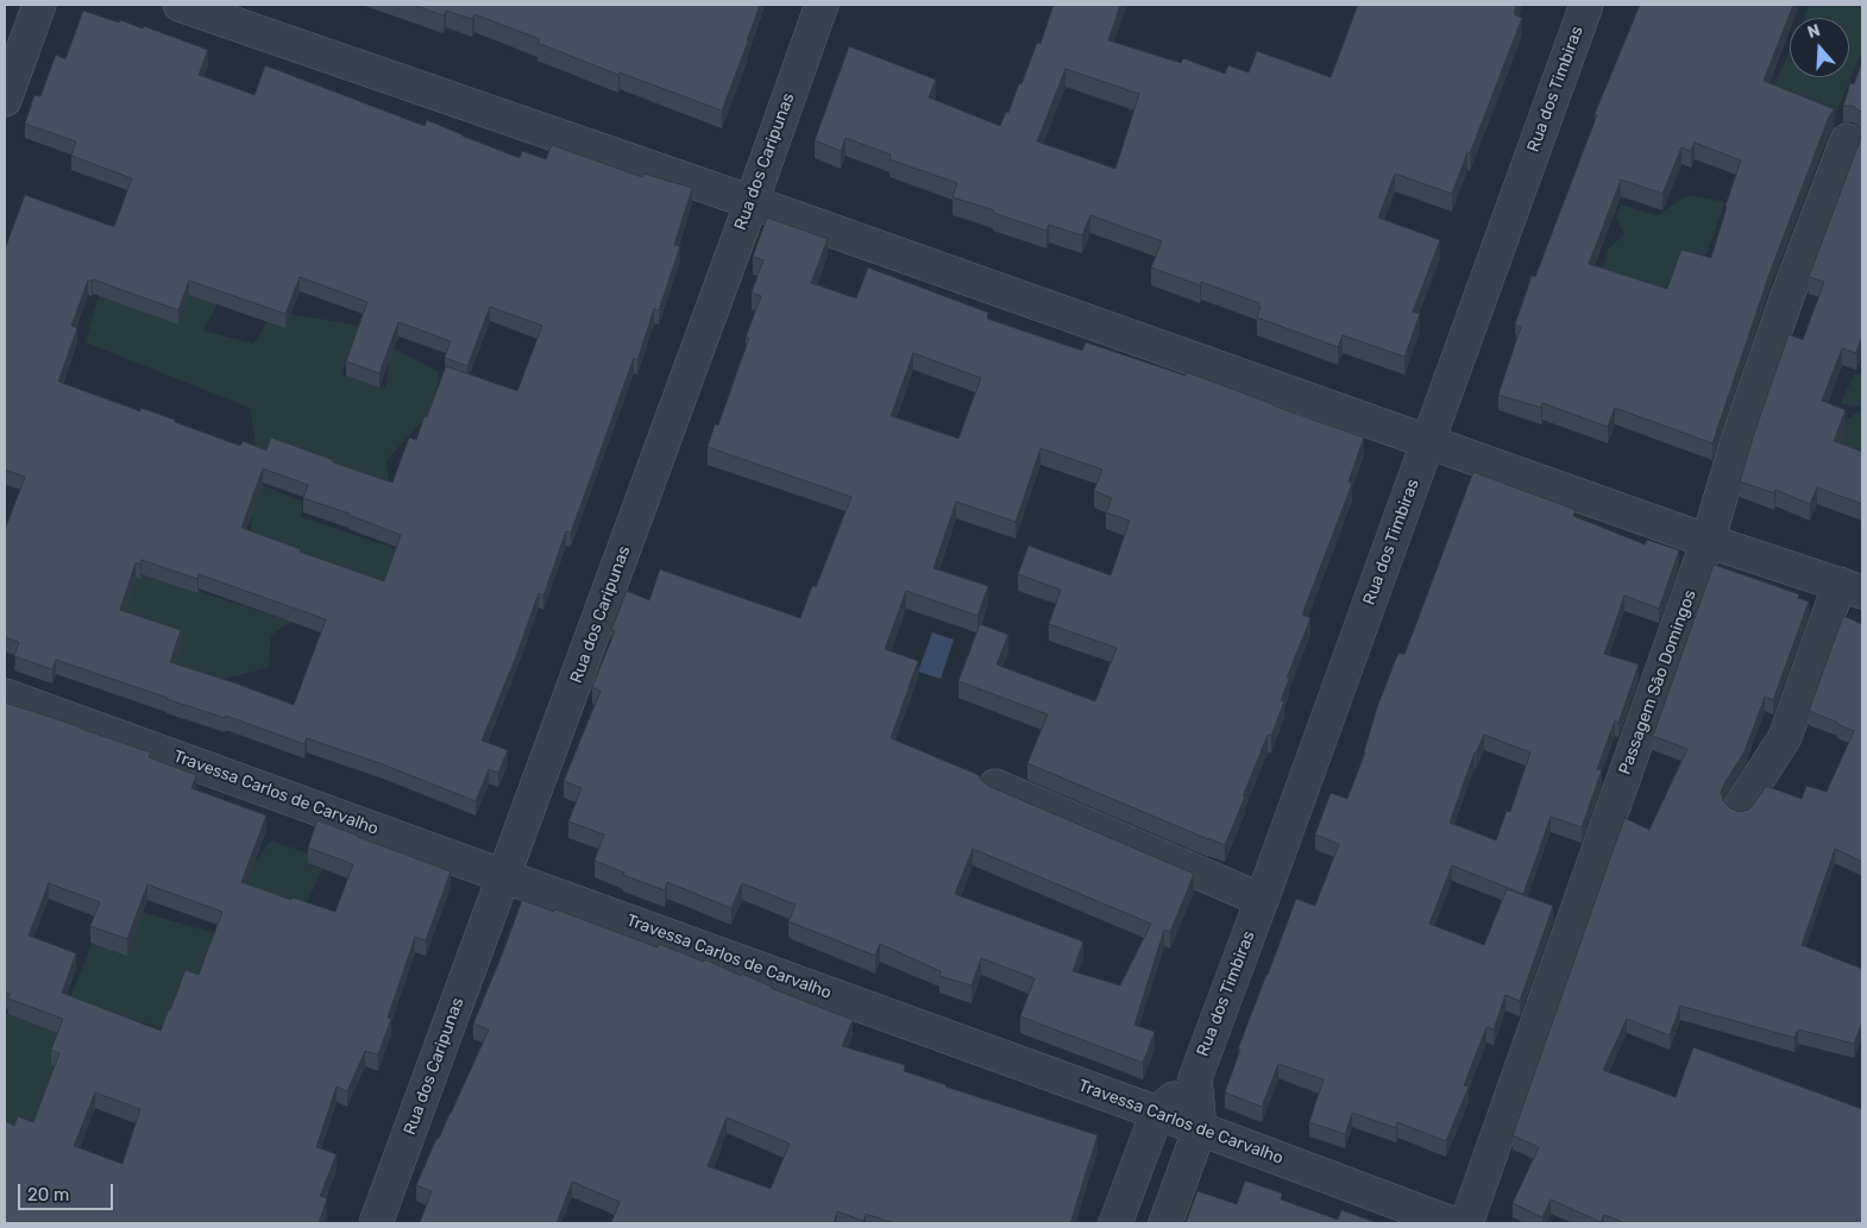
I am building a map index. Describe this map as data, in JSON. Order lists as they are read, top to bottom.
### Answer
{
  "streets": {
    "street": [
      "Rua dos Timbiras",
      "Rua dos Caripunas",
      "Passagem São Domingos",
      "Travessa Carlos de Carvalho"
    ]
  },
  "crossings": [
    ["Rua dos Timbiras", "Travessa Carlos de Carvalho"],
    ["Rua dos Caripunas", "Travessa Carlos de Carvalho"]
  ],
  "scale_bar": "20 m",
  "north": "top"
}
